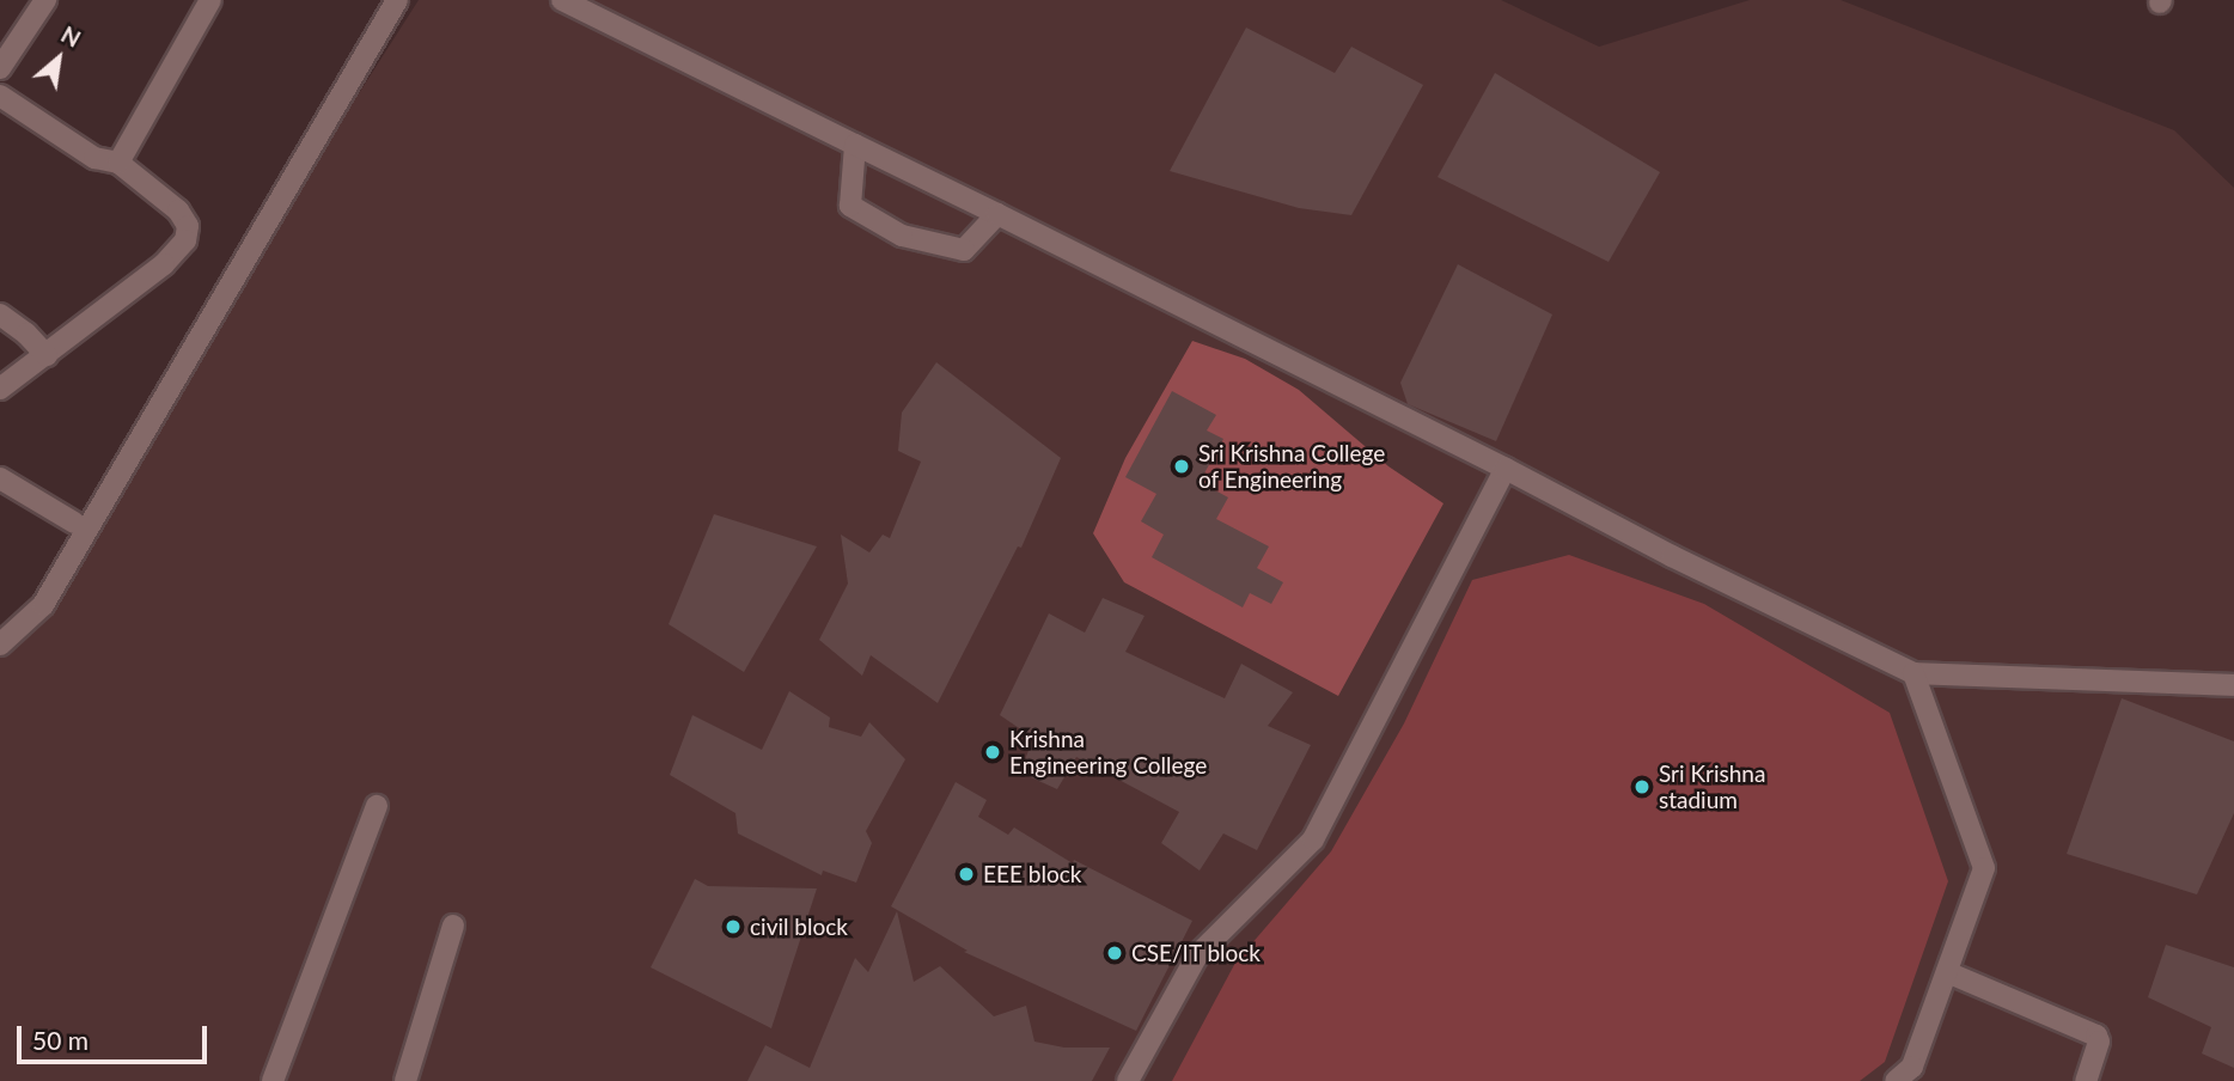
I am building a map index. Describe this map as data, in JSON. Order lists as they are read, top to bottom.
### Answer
{
  "places": [
    "Sri Krishna College of Engineering",
    "Krishna Engineering College",
    "Sri Krishna stadium",
    "EEE block",
    "civil block",
    "CSE/IT block"
  ],
  "scale_bar": "50 m",
  "north": "top right"
}
